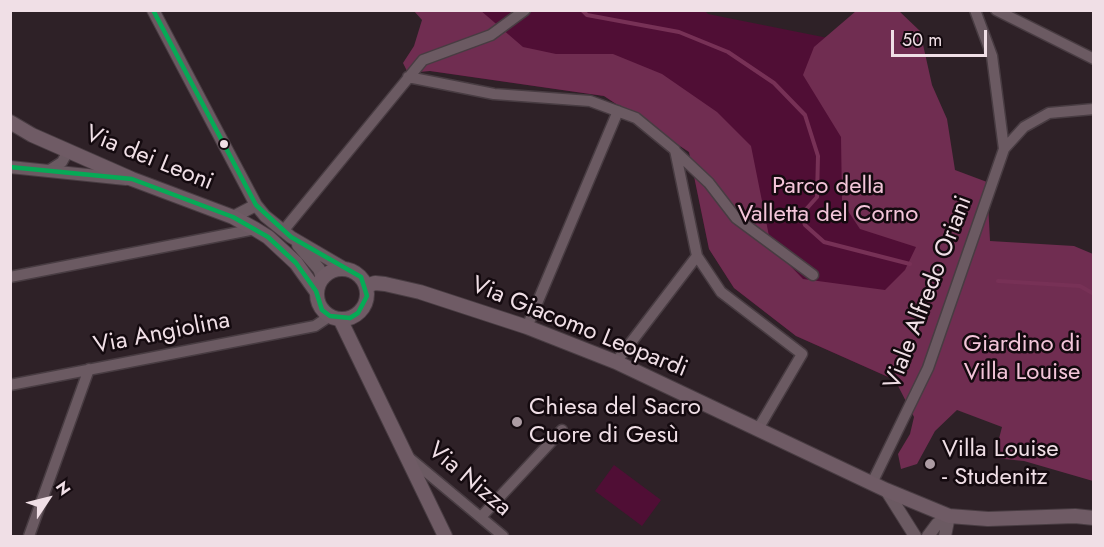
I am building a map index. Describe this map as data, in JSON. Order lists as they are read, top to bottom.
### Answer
{
  "streets": {
    "main road": ["Via dei Leoni", "Via Giacomo Leopardi"],
    "street": ["Viale Alfredo Oriani", "Via Angiolina", "Via Nizza"]
  },
  "crossings": [
    ["Via dei Leoni", "Via Giacomo Leopardi"],
    ["Via dei Leoni", "Via Angiolina"],
    ["Viale Alfredo Oriani", "Via Giacomo Leopardi"],
    ["Via Giacomo Leopardi", "Via Angiolina"]
  ],
  "parks": ["Parco della Valletta del Corno", "Giardino di Villa Louise"],
  "places": ["Chiesa del Sacro Cuore di Gesù", "Villa Louise - Studenitz"],
  "scale_bar": "50 m",
  "north": "top right"
}
